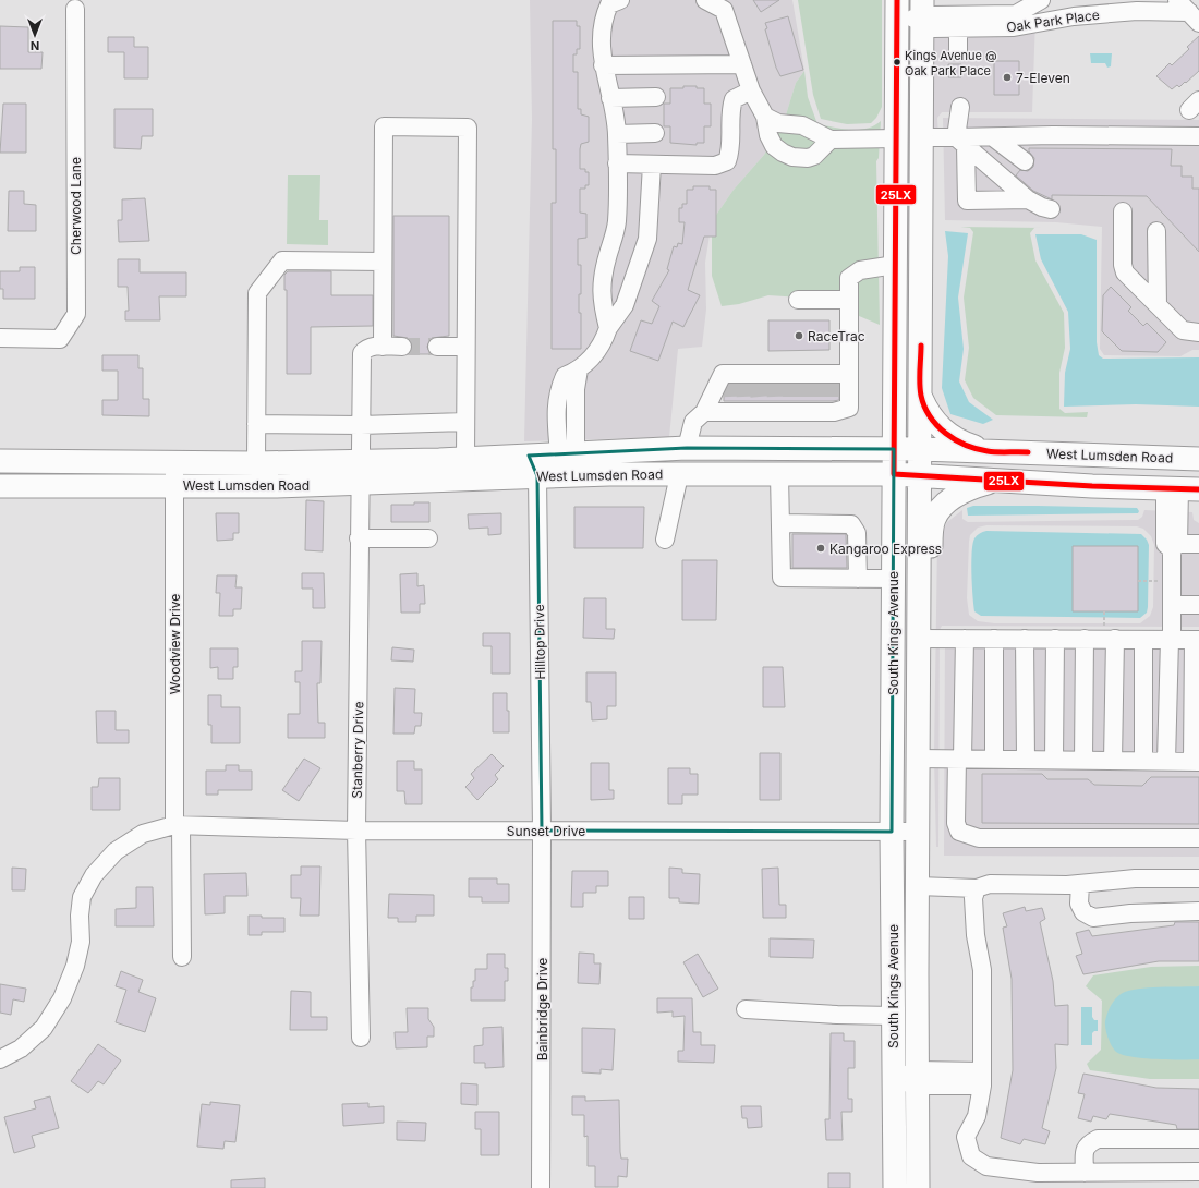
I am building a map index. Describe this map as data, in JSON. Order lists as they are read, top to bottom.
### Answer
{
  "streets": {
    "main road": ["West Lumsden Road", "South Kings Avenue"],
    "street": [
      "Oak Park Place",
      "Cherwood Lane",
      "Hilltop Drive",
      "Woodview Drive",
      "Stanberry Drive",
      "Sunset Drive",
      "Bainbridge Drive"
    ]
  },
  "crossings": [
    ["Oak Park Place", "South Kings Avenue"],
    ["West Lumsden Road", "South Kings Avenue"],
    ["West Lumsden Road", "Hilltop Drive"],
    ["West Lumsden Road", "Woodview Drive"],
    ["West Lumsden Road", "Stanberry Drive"],
    ["South Kings Avenue", "Sunset Drive"],
    ["Hilltop Drive", "Sunset Drive"],
    ["Hilltop Drive", "Bainbridge Drive"],
    ["Woodview Drive", "Sunset Drive"],
    ["Stanberry Drive", "Sunset Drive"],
    ["Sunset Drive", "Bainbridge Drive"]
  ],
  "places": [
    "Kings Avenue @ Oak Park Place",
    "7-Eleven",
    "RaceTrac",
    "Kangaroo Express"
  ],
  "lines": ["transit line 25LX"],
  "north": "bottom"
}
